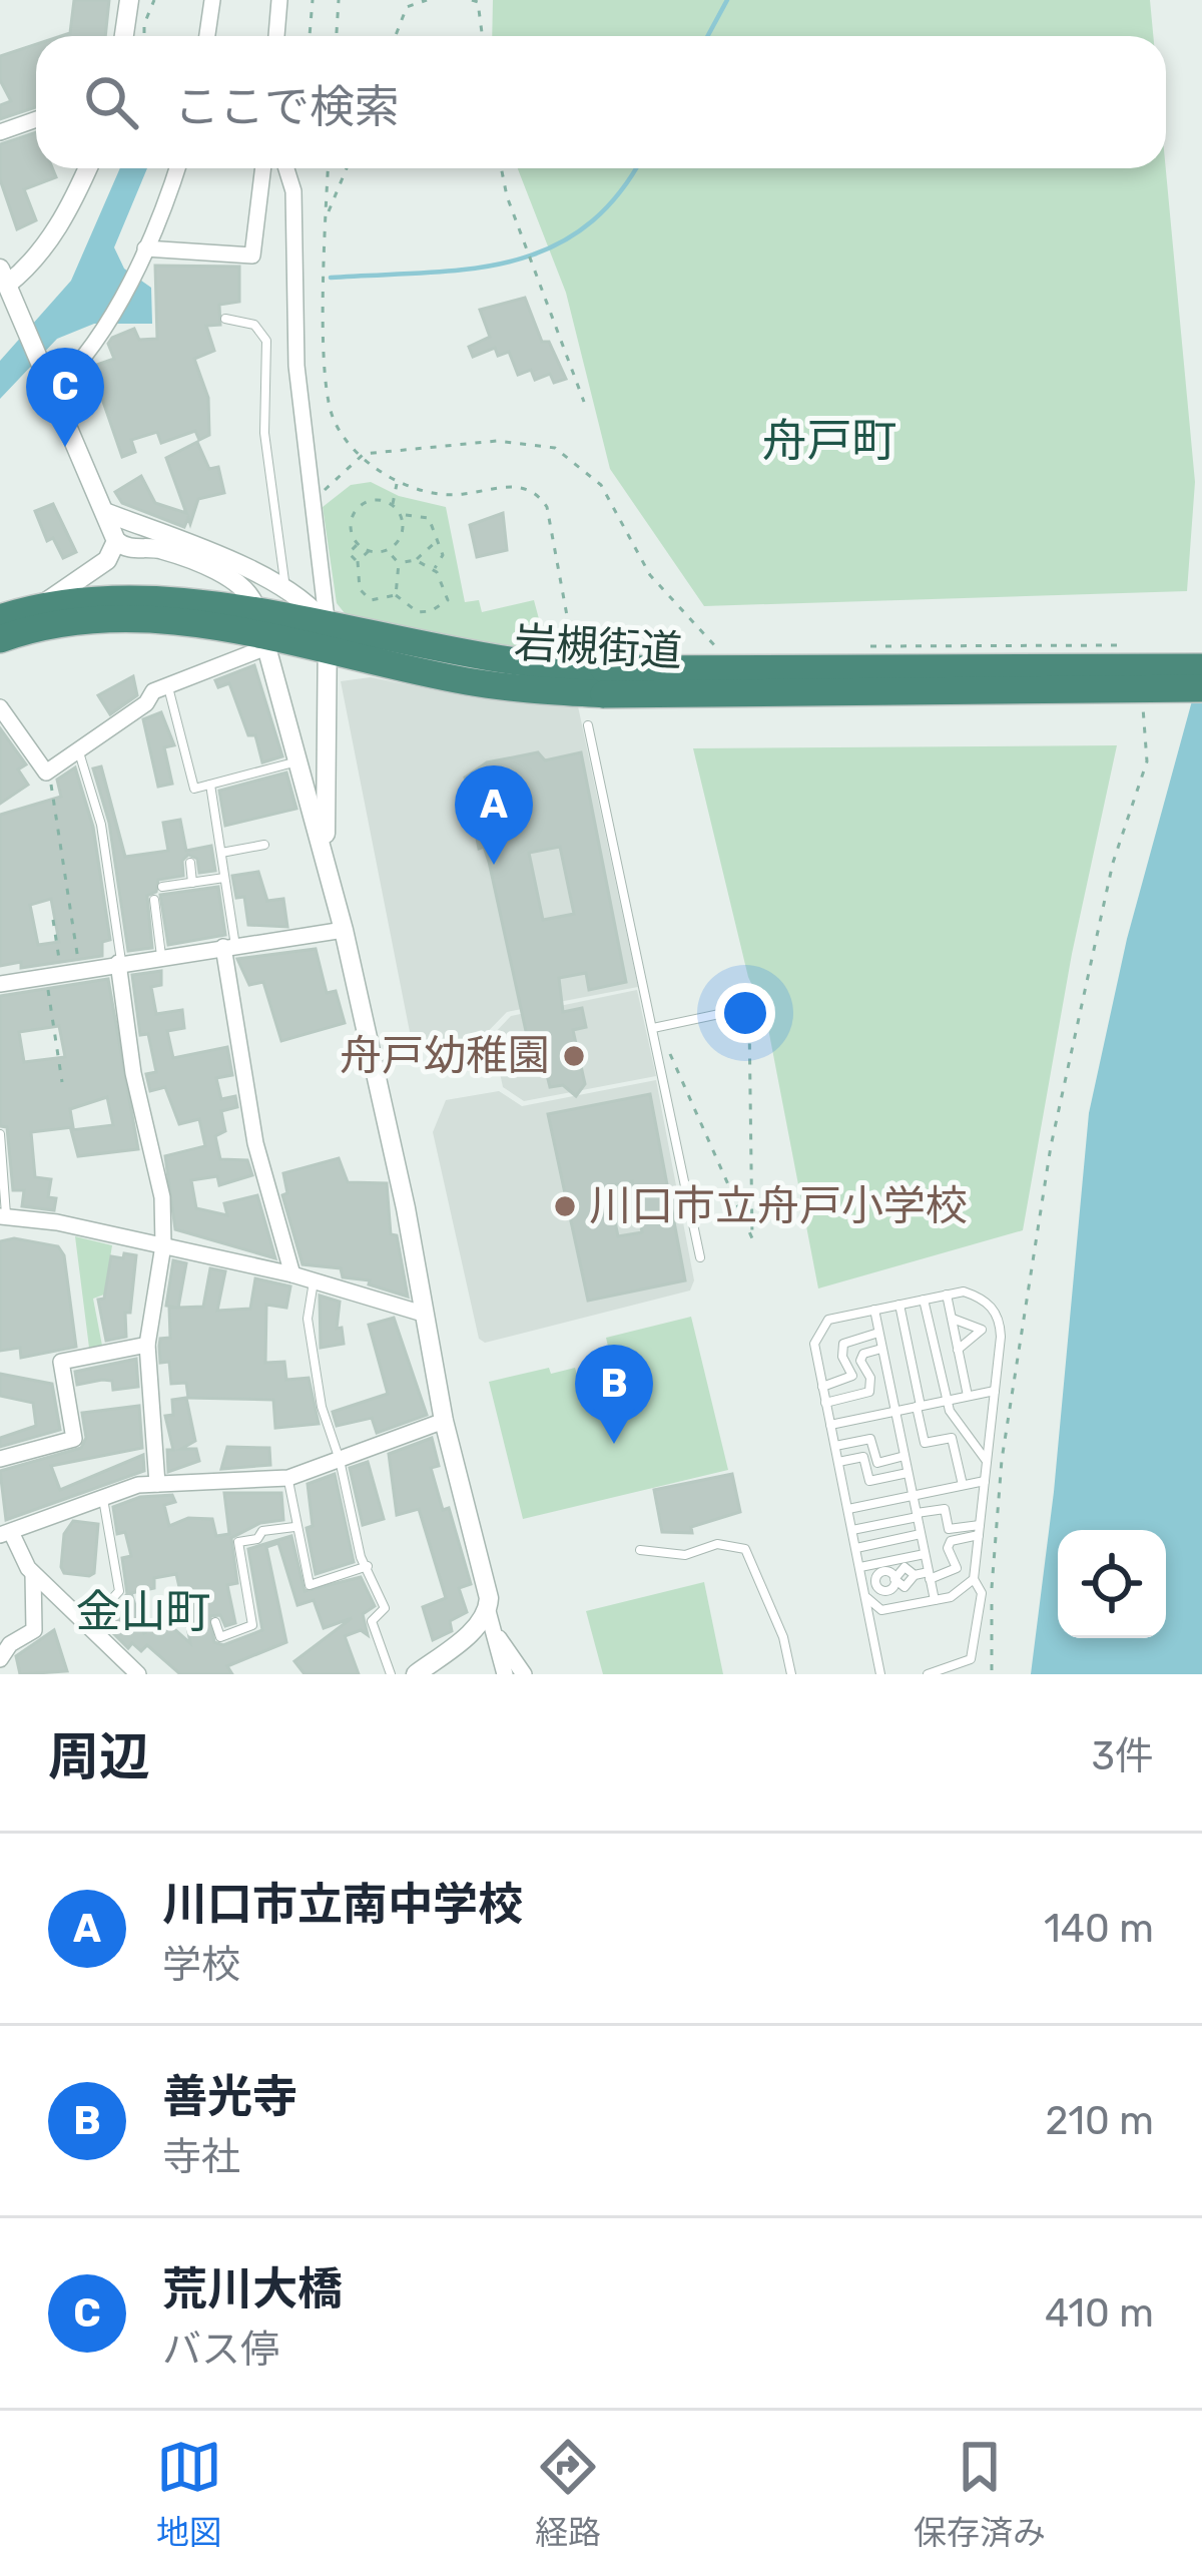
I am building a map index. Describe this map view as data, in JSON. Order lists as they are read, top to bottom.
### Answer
{
  "streets": {
    "highway": ["岩槻街道"]
  },
  "districts": ["舟戸町", "金山町"],
  "places": ["舟戸幼稚園", "川口市立舟戸小学校"],
  "page": {
    "search": "ここで検索",
    "pins": ["C", "A", "B"],
    "heading": ["周辺", "3件"],
    "list": [
      {
        "mark": "A",
        "name": "川口市立南中学校",
        "note": "学校",
        "value": "140 m"
      },
      {
        "mark": "B",
        "name": "善光寺",
        "note": "寺社",
        "value": "210 m"
      },
      {
        "mark": "C",
        "name": "荒川大橋",
        "note": "バス停",
        "value": "410 m"
      }
    ],
    "nav": ["地図", "経路", "保存済み"]
  }
}
